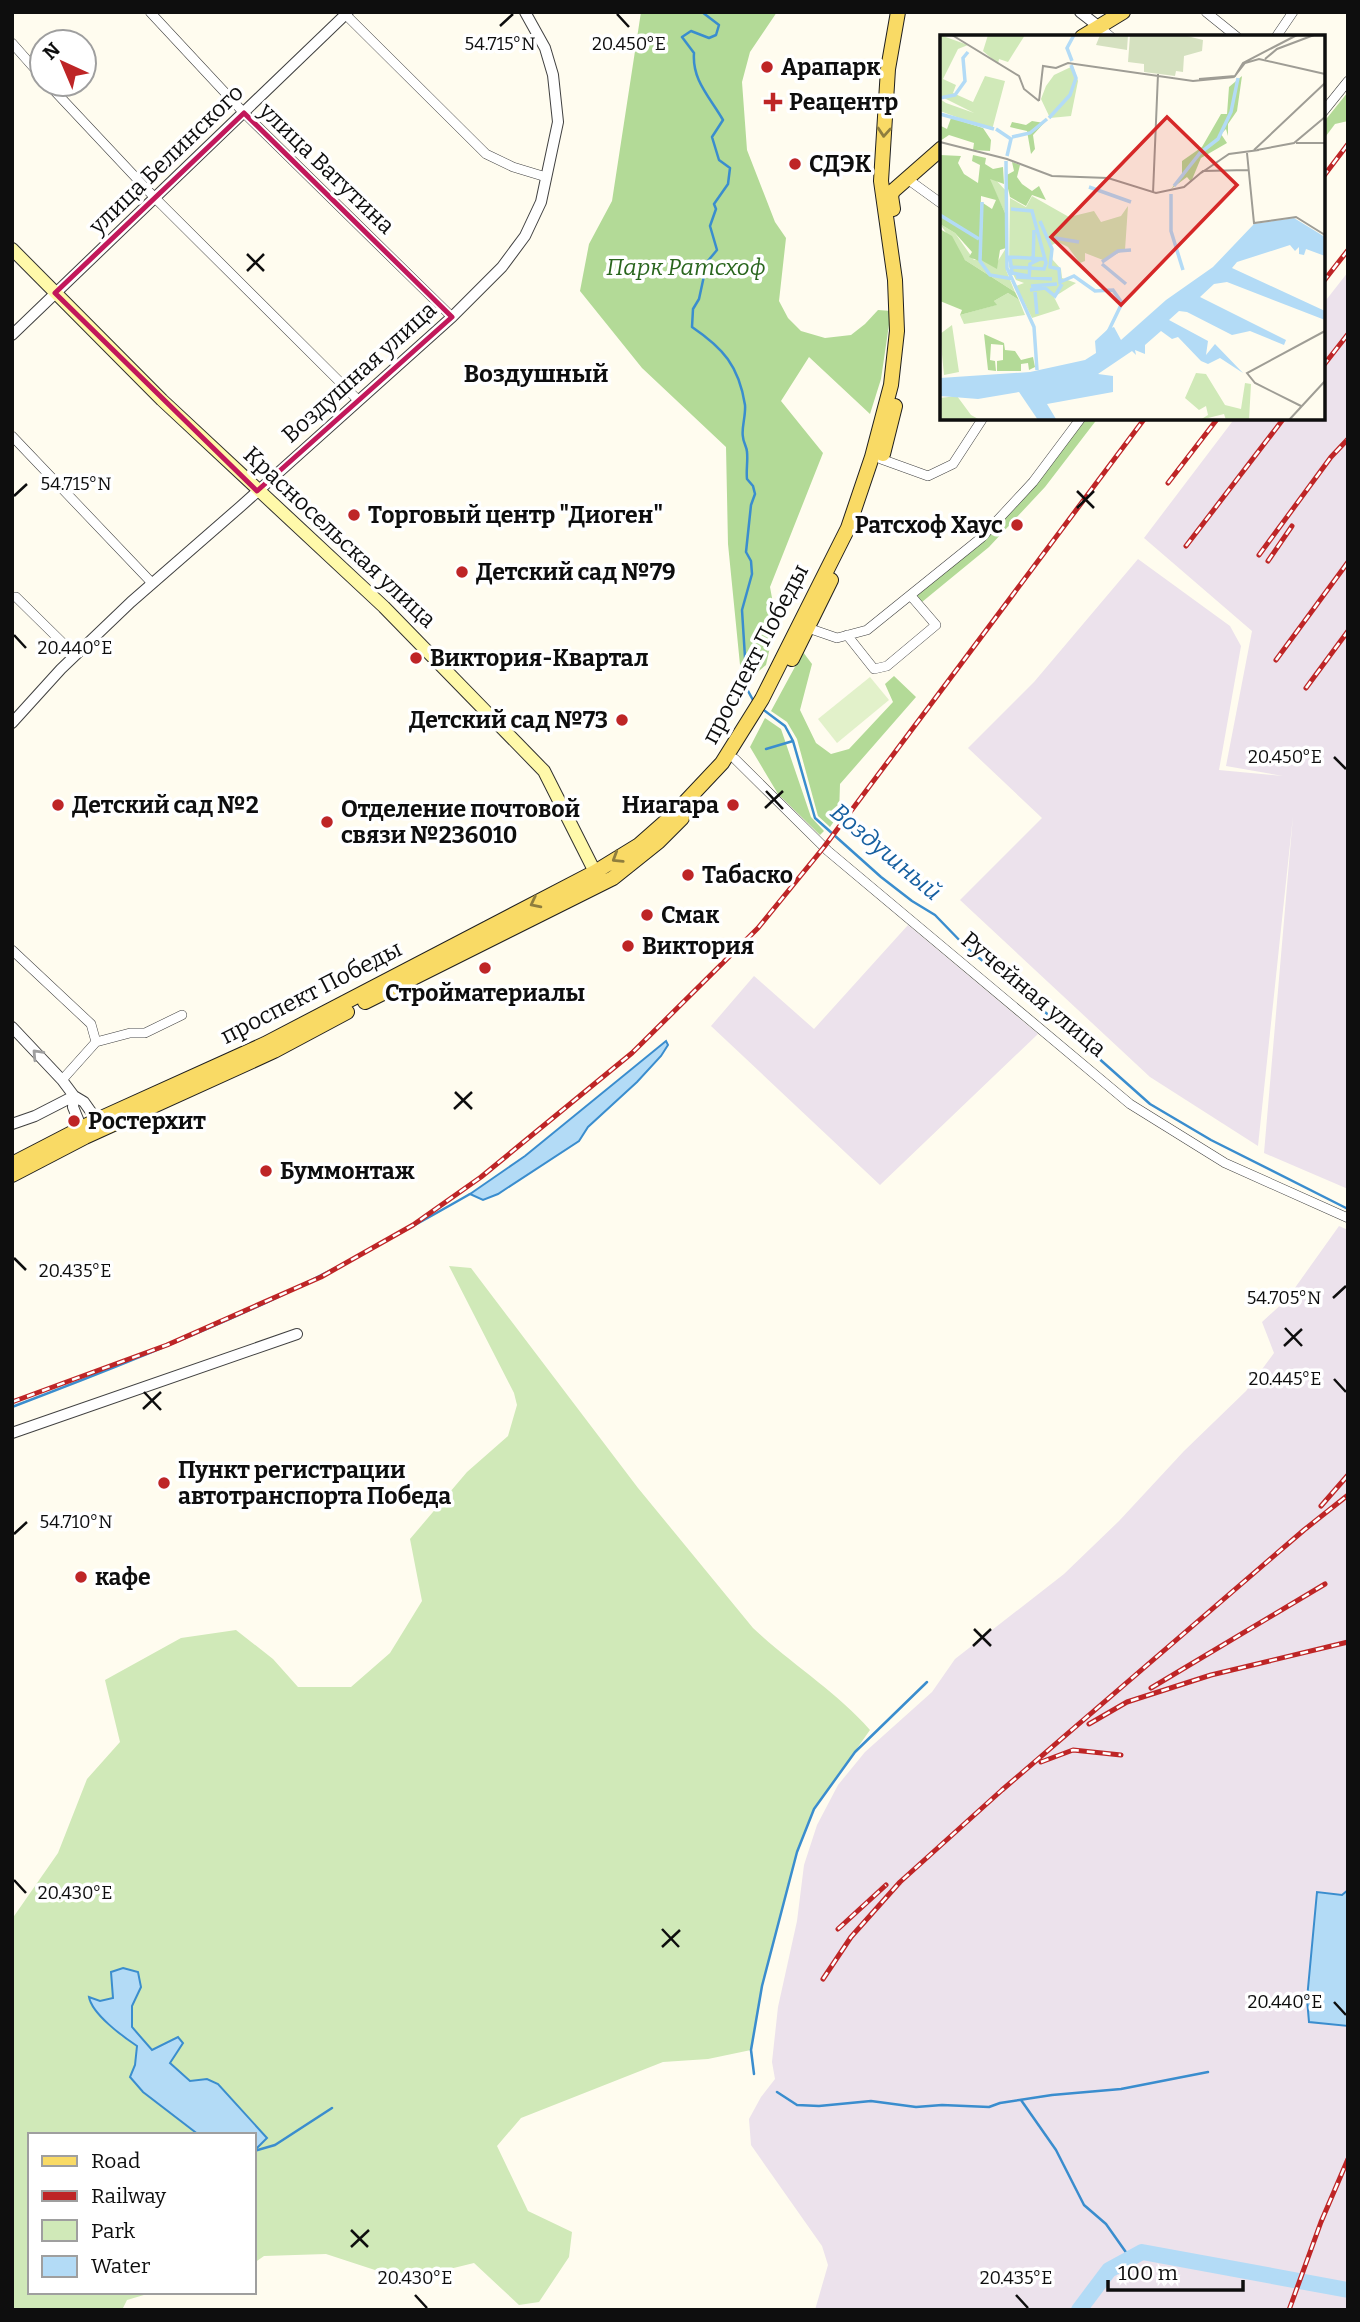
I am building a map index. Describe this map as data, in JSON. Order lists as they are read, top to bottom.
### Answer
{
  "streets": {
    "main road": ["Красносельская улица", "проспект Победы"],
    "street": [
      "улица Белинского",
      "улица Ватутина",
      "Воздушная улица",
      "Ручейная улица"
    ]
  },
  "crossings": [
    ["улица Белинского", "улица Ватутина"],
    ["улица Белинского", "Красносельская улица"],
    ["улица Ватутина", "Воздушная улица"],
    ["Воздушная улица", "Красносельская улица"],
    ["Красносельская улица", "проспект Победы"],
    ["проспект Победы", "Ручейная улица"]
  ],
  "districts": ["Воздушный"],
  "water": ["Воздушный"],
  "parks": ["Парк Ратсхоф"],
  "places": {
    "other": [
      "Арапарк",
      "СДЭК",
      "Торговый центр \"Диоген\"",
      "Ратсхоф Хаус",
      "Детский сад №79",
      "Виктория-Квартал",
      "Детский сад №73",
      "Детский сад №2",
      "Ниагара",
      "Отделение почтовой связи №236010",
      "Табаско",
      "Смак",
      "Виктория",
      "Стройматериалы",
      "Ростерхит",
      "Буммонтаж",
      "Пункт регистрации автотранспорта Победа",
      "кафе"
    ],
    "health": ["Реацентр"]
  },
  "legend": [
    "Road",
    "Railway",
    "Park",
    "Water"
  ],
  "scale_bar": "100 m",
  "north": "top left",
  "coordinates": [
    "54.715°N",
    "20.450°E",
    "20.440°E",
    "20.435°E",
    "54.705°N",
    "20.445°E",
    "54.710°N",
    "20.430°E"
  ]
}
